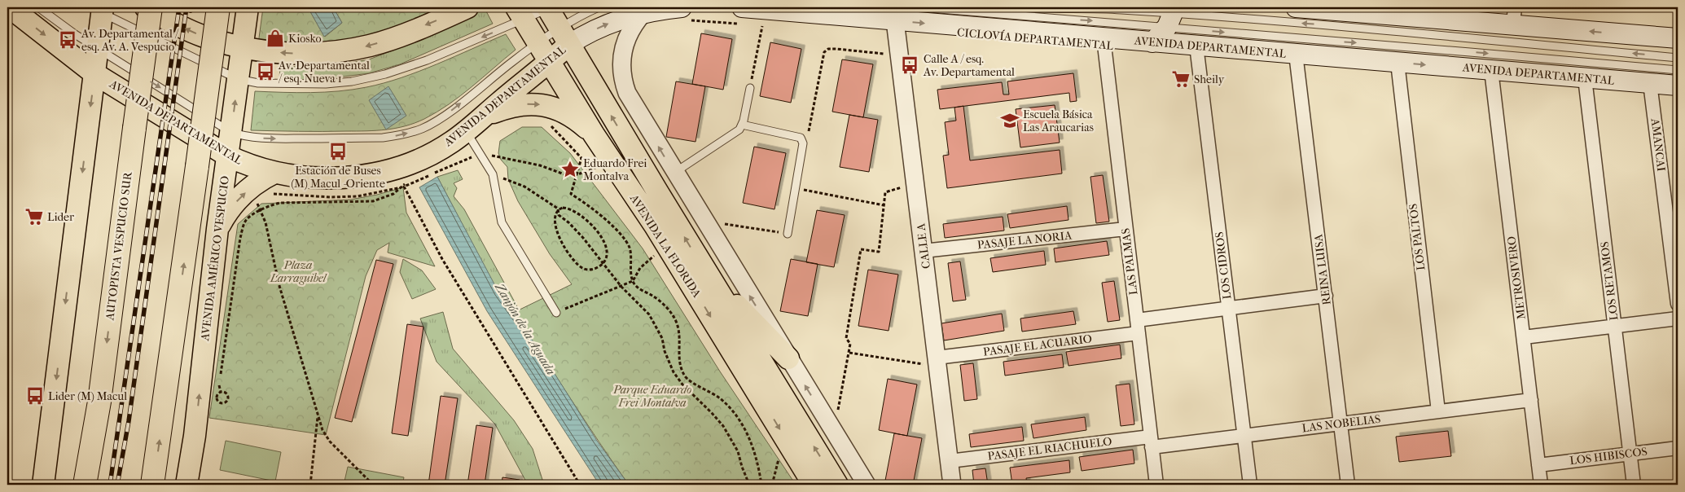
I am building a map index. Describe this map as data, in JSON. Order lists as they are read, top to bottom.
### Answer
{
  "streets": {
    "highway": ["AUTOPISTA VESPUCIO SUR"],
    "main road": ["AVENIDA DEPARTAMENTAL", "AVENIDA LA FLORIDA", "AVENIDA AMÉRICO VESPUCIO"],
    "street": [
      "AMANCAI",
      "LOS PALTOS",
      "PASAJE LA NORIA",
      "CALLE A",
      "LAS PALMAS",
      "LOS CIDROS",
      "REINA LUISA",
      "METROSIVERO",
      "LOS RETAMOS",
      "PASAJE EL ACUARIO",
      "LAS NOBELIAS",
      "PASAJE EL RIACHUELO",
      "LOS HIBISCOS"
    ]
  },
  "crossings": [
    ["AVENIDA DEPARTAMENTAL", "AMANCAI"],
    ["AVENIDA DEPARTAMENTAL", "LOS PALTOS"],
    ["AVENIDA DEPARTAMENTAL", "AVENIDA LA FLORIDA"],
    ["AVENIDA DEPARTAMENTAL", "CALLE A"],
    ["AVENIDA DEPARTAMENTAL", "AVENIDA AMÉRICO VESPUCIO"],
    ["AVENIDA DEPARTAMENTAL", "LAS PALMAS"],
    ["AVENIDA DEPARTAMENTAL", "LOS CIDROS"],
    ["AVENIDA DEPARTAMENTAL", "REINA LUISA"],
    ["AVENIDA DEPARTAMENTAL", "METROSIVERO"],
    ["AVENIDA DEPARTAMENTAL", "LOS RETAMOS"],
    ["LOS PALTOS", "LAS NOBELIAS"],
    ["PASAJE LA NORIA", "CALLE A"],
    ["PASAJE LA NORIA", "LAS PALMAS"],
    ["CALLE A", "PASAJE EL ACUARIO"],
    ["CALLE A", "PASAJE EL RIACHUELO"],
    ["LAS PALMAS", "PASAJE EL ACUARIO"],
    ["LAS PALMAS", "LAS NOBELIAS"],
    ["LAS PALMAS", "PASAJE EL RIACHUELO"],
    ["LOS CIDROS", "PASAJE EL ACUARIO"],
    ["LOS CIDROS", "LAS NOBELIAS"],
    ["REINA LUISA", "PASAJE EL ACUARIO"],
    ["REINA LUISA", "LAS NOBELIAS"],
    ["METROSIVERO", "LAS NOBELIAS"],
    ["METROSIVERO", "LOS HIBISCOS"],
    ["LOS RETAMOS", "LOS HIBISCOS"],
    ["LAS NOBELIAS", "PASAJE EL RIACHUELO"]
  ],
  "water": ["Zanjón de la Aguada"],
  "parks": ["Plaza Larraguibel", "Parque Eduardo Frei Montalva"],
  "places": {
    "shop": ["Kiosko"],
    "bus stop": [
      "Av. Departamental / esq. Av. A. Vespucio",
      "Calle A / esq. Av. Departamental",
      "Av. Departamental / esq. Nueva 1",
      "Estación de Buses (M) Macul -Oriente",
      "Lider (M) Macul"
    ],
    "supermarket": ["Sheily", "Lider"],
    "school or university": ["Escuela Básica Las Araucarias"],
    "place": ["Eduardo Frei Montalva"]
  }
}
